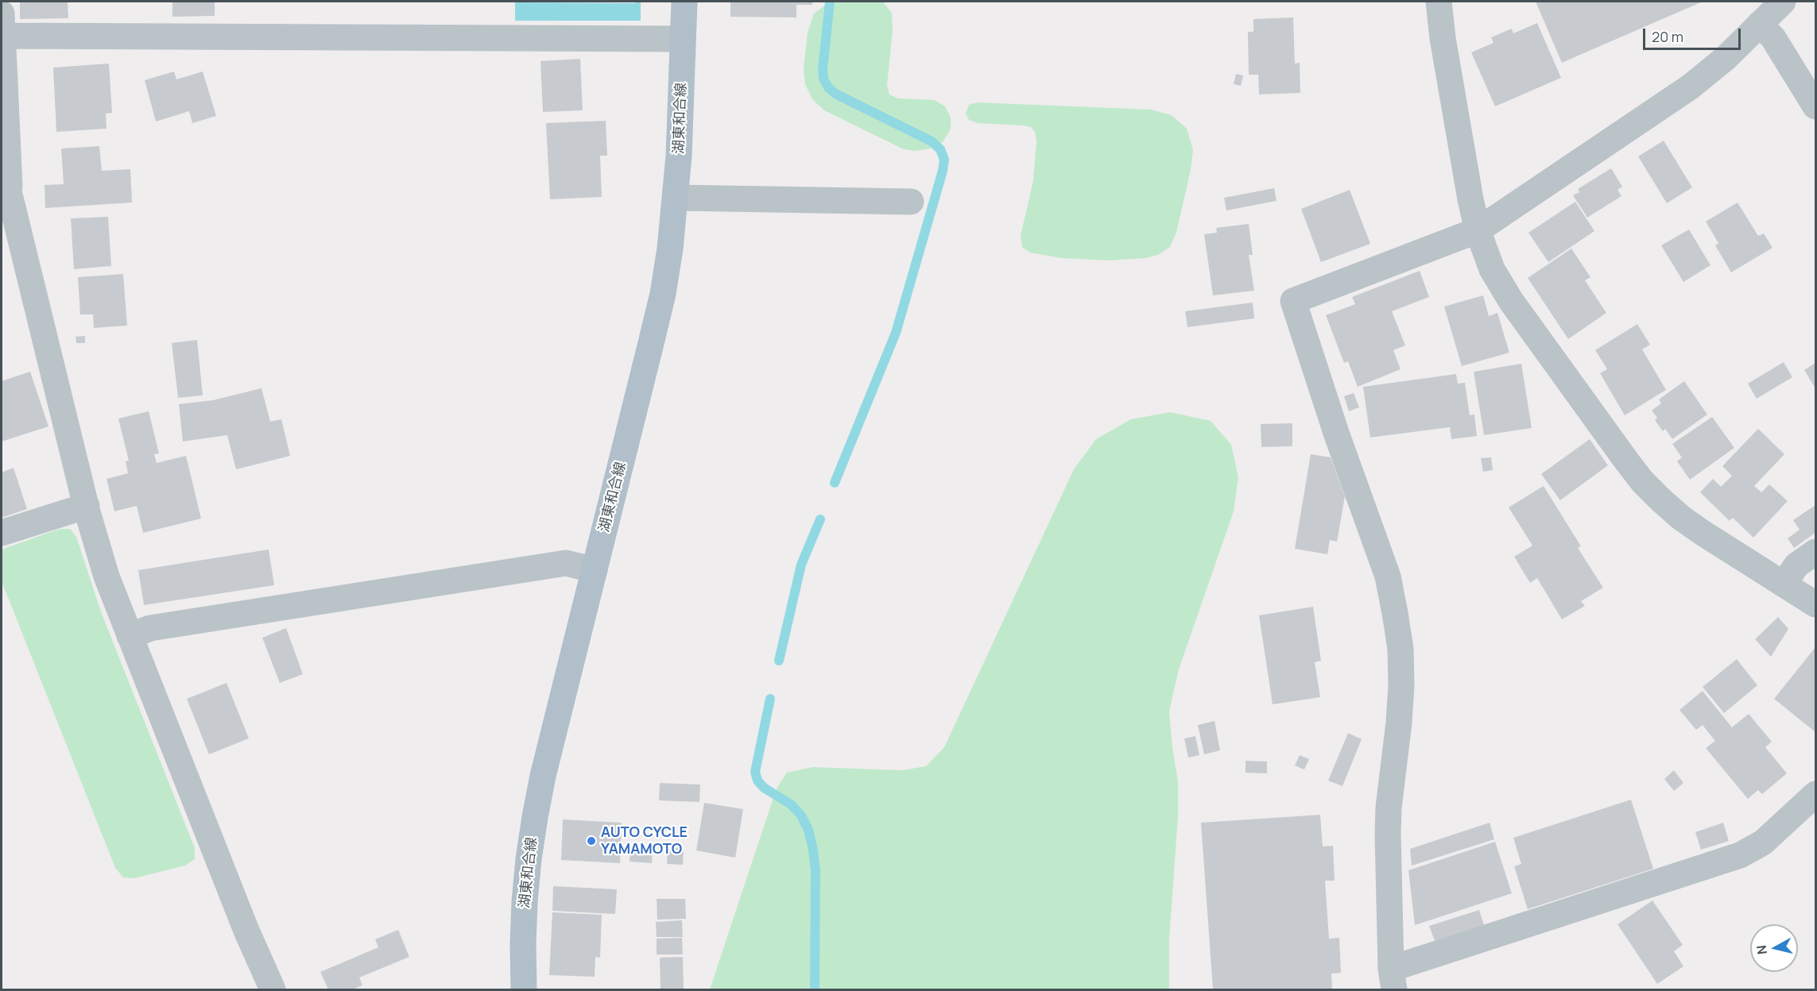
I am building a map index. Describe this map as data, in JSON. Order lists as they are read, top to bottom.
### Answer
{
  "streets": {
    "main road": ["湖東和合線"]
  },
  "places": ["AUTO CYCLE YAMAMOTO"],
  "scale_bar": "20 m",
  "north": "left"
}
